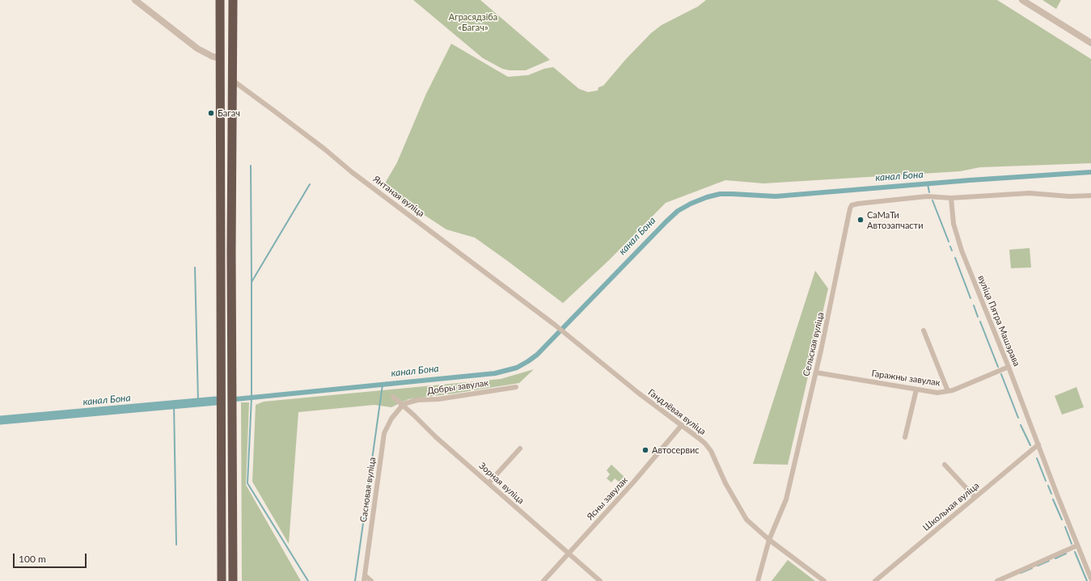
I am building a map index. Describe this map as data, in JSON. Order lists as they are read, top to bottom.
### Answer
{
  "streets": {
    "street": [
      "Янтаная вуліца",
      "вуліца Пятра Машэрава",
      "Сельская вуліца",
      "Гаражны завулак",
      "Добры завулак",
      "Гандлёвая вуліца",
      "Зорная вуліца",
      "Сасновая вуліца",
      "Ясны завулак",
      "Школьная вуліца"
    ]
  },
  "crossings": [
    ["Янтаная вуліца", "Гандлёвая вуліца"],
    ["вуліца Пятра Машэрава", "Сельская вуліца"],
    ["вуліца Пятра Машэрава", "Гаражны завулак"],
    ["вуліца Пятра Машэрава", "Школьная вуліца"],
    ["Сельская вуліца", "Гаражны завулак"],
    ["Сельская вуліца", "Гандлёвая вуліца"],
    ["Добры завулак", "Зорная вуліца"],
    ["Добры завулак", "Сасновая вуліца"],
    ["Гандлёвая вуліца", "Ясны завулак"],
    ["Зорная вуліца", "Сасновая вуліца"],
    ["Зорная вуліца", "Ясны завулак"]
  ],
  "water": ["канал Бона"],
  "parks": ["Аграсядзіба «Багач»"],
  "places": ["Багач", "СаМаТи Автоэапчасти", "Автосервис"],
  "scale_bar": "100 m"
}
